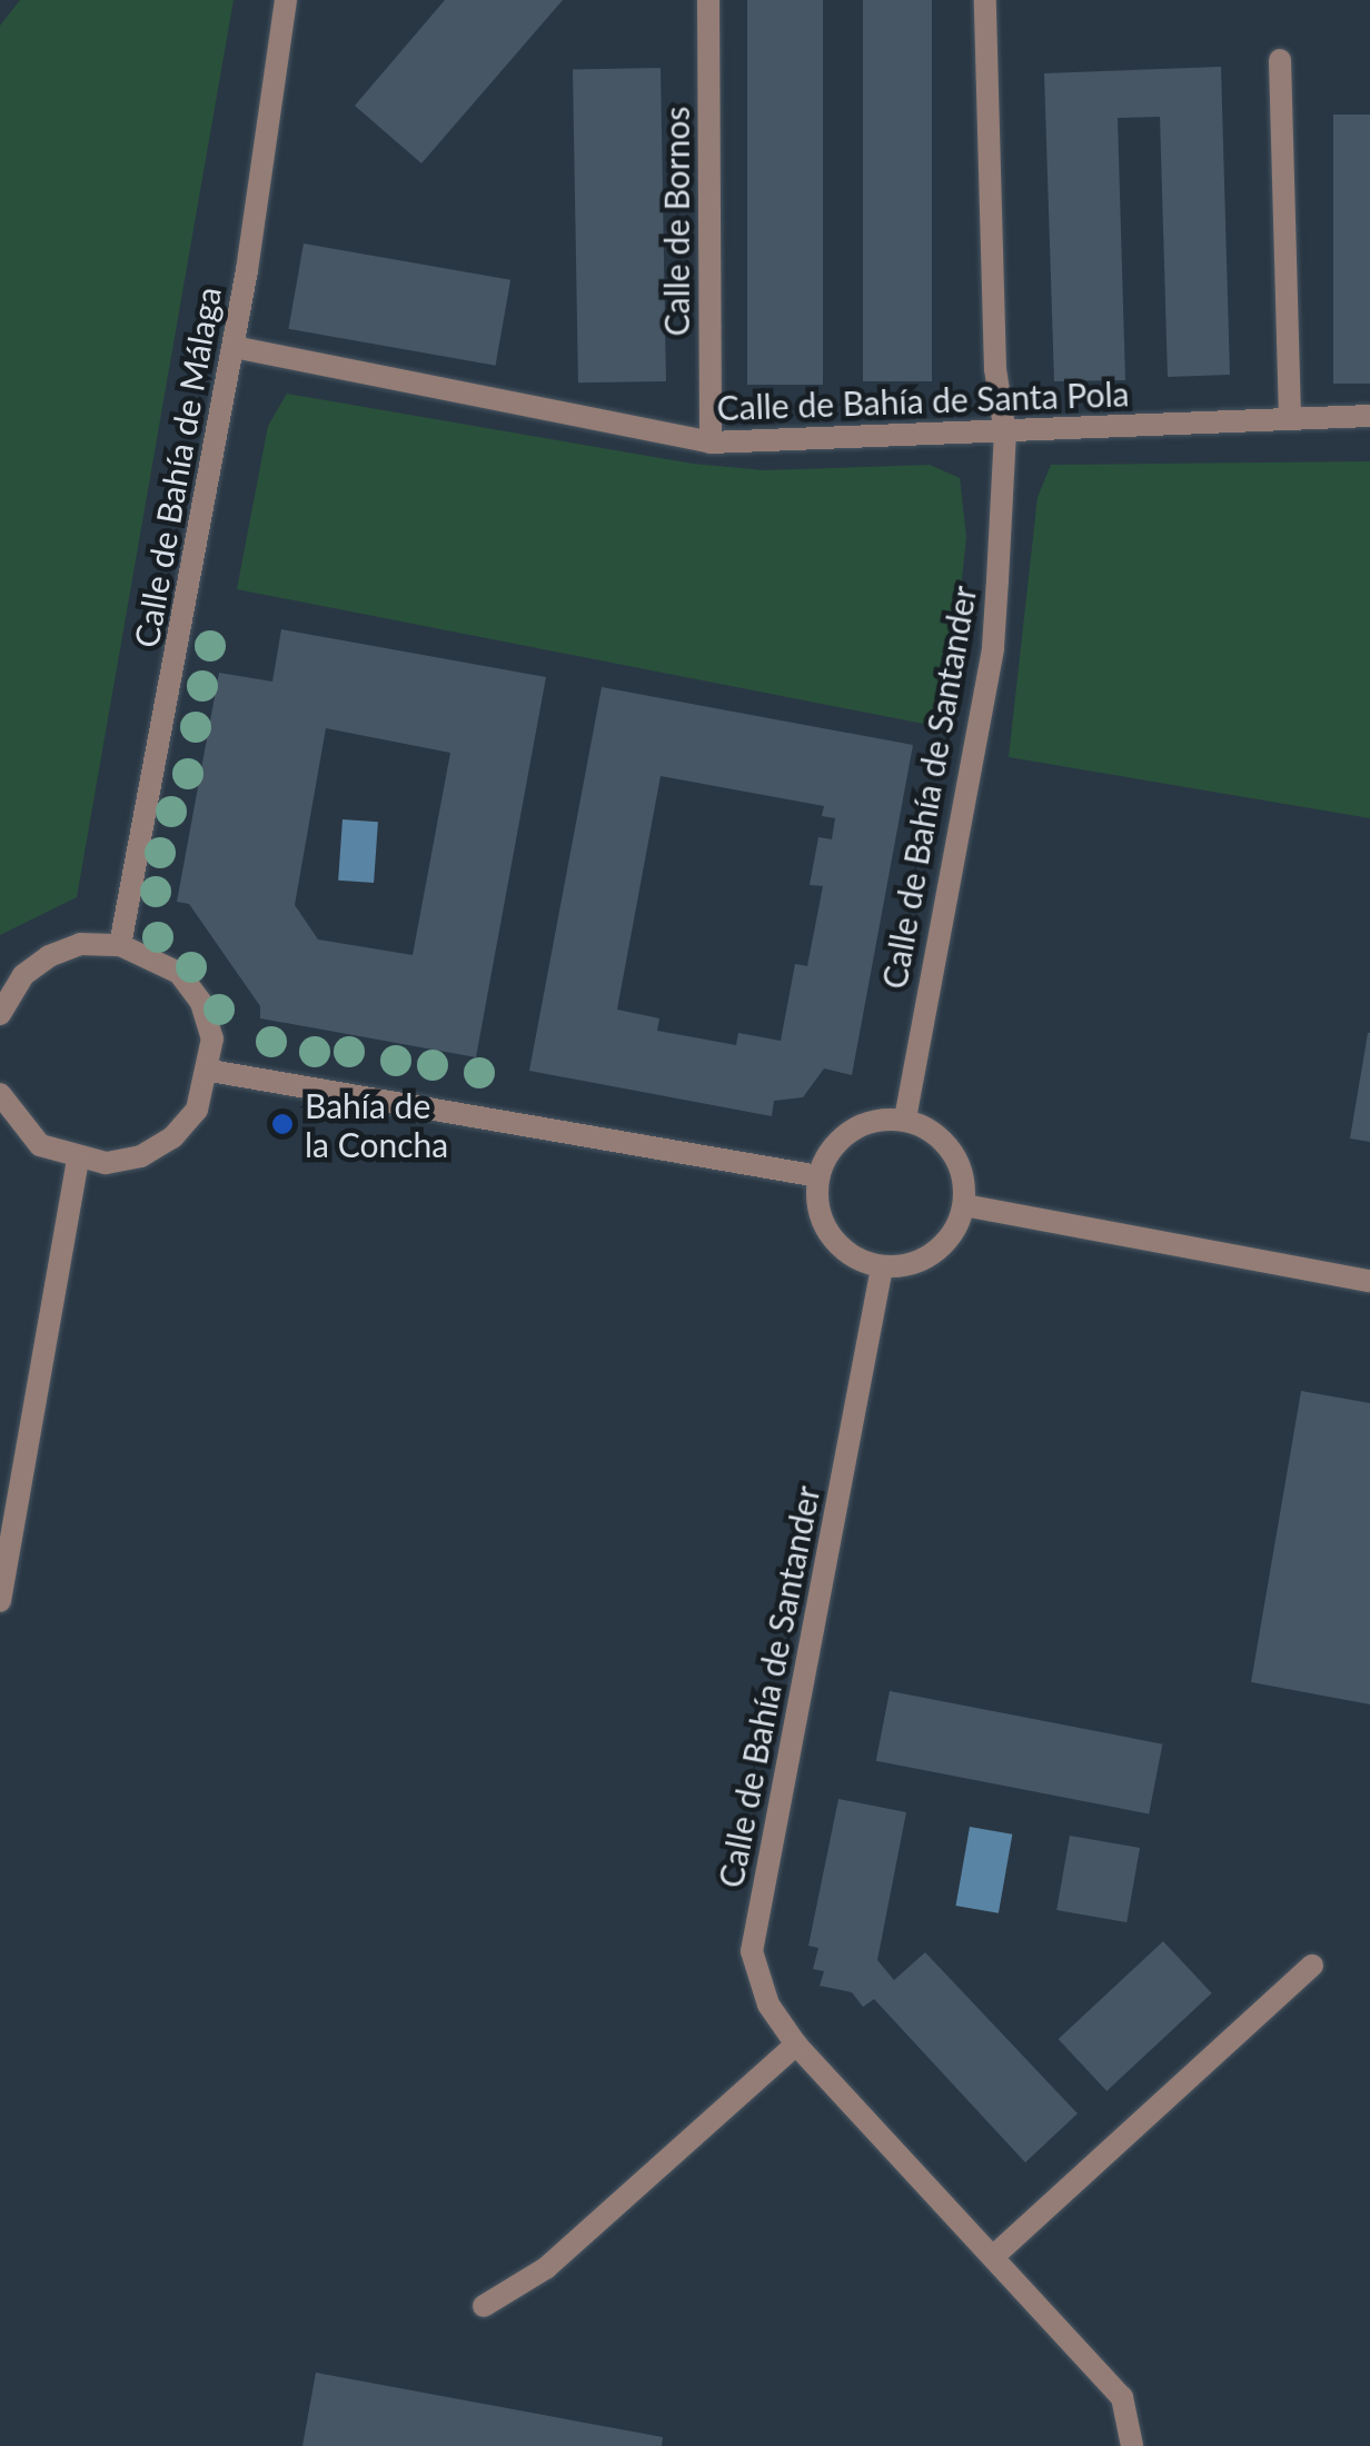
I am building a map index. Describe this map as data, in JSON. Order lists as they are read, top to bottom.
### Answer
{
  "streets": {
    "street": [
      "Calle de Bornos",
      "Calle de Bahía de Santa Pola",
      "Calle de Bahía de Málaga",
      "Calle de Bahía de Santander"
    ]
  },
  "crossings": [
    ["Calle de Bornos", "Calle de Bahía de Santa Pola"],
    ["Calle de Bahía de Santa Pola", "Calle de Bahía de Málaga"],
    ["Calle de Bahía de Santa Pola", "Calle de Bahía de Santander"]
  ],
  "places": ["Bahía de la Concha"]
}
